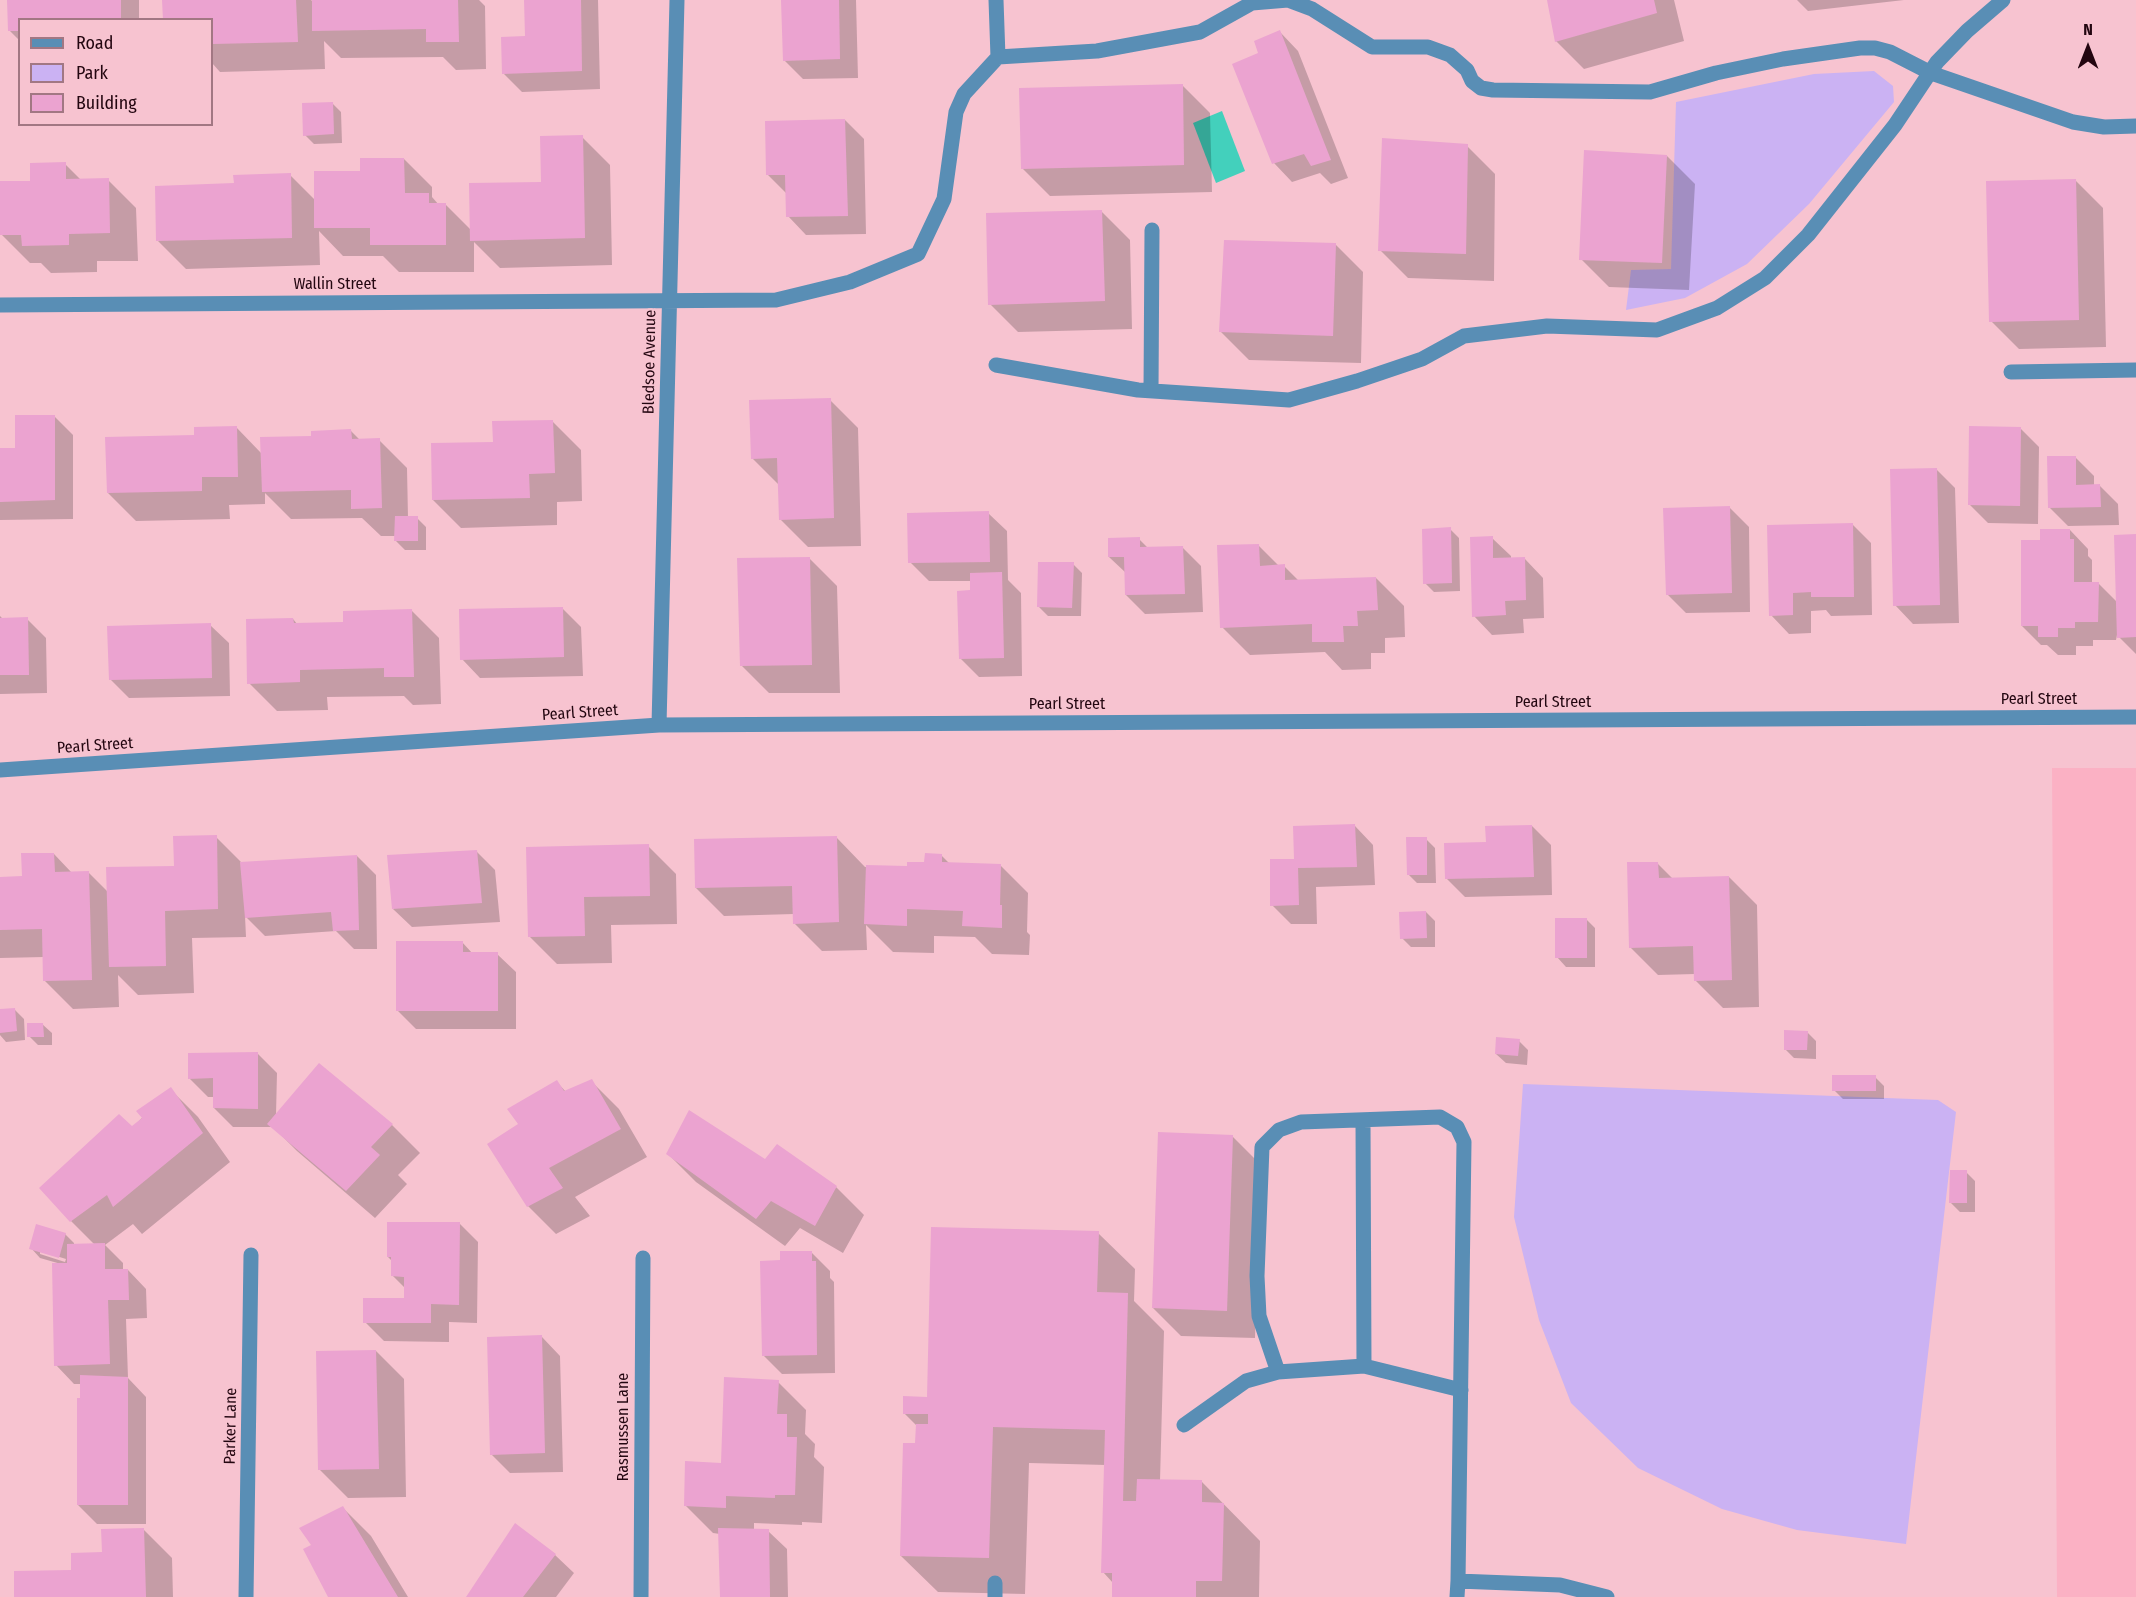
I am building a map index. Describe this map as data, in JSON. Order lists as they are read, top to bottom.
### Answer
{
  "streets": {
    "street": [
      "Wallin Street",
      "Bledsoe Avenue",
      "Pearl Street",
      "Parker Lane",
      "Rasmussen Lane"
    ]
  },
  "crossings": [
    ["Wallin Street", "Bledsoe Avenue"],
    ["Bledsoe Avenue", "Pearl Street"]
  ],
  "legend": ["Road", "Park", "Building"],
  "north": "top"
}
